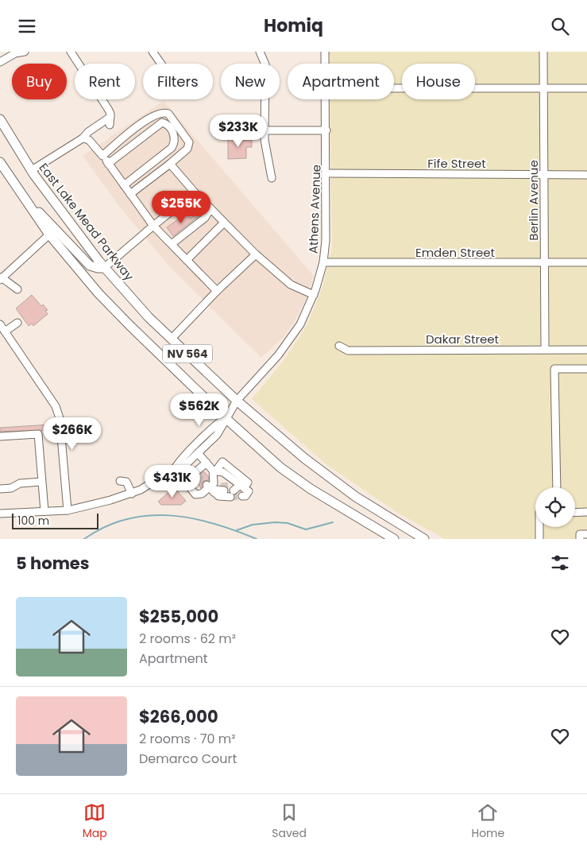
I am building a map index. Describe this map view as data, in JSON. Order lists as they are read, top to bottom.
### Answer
{
  "streets": {
    "main road": ["East Lake Mead Parkway", "NV 564"],
    "street": [
      "Fife Street",
      "Berlin Avenue",
      "Athens Avenue",
      "Emden Street",
      "Dakar Street"
    ]
  },
  "crossings": [
    ["Fife Street", "Berlin Avenue"],
    ["Fife Street", "Athens Avenue"],
    ["Berlin Avenue", "Emden Street"],
    ["Berlin Avenue", "Dakar Street"],
    ["Athens Avenue", "East Lake Mead Parkway"],
    ["Athens Avenue", "Emden Street"],
    ["Athens Avenue", "NV 564"]
  ],
  "scale_bar": "100 m",
  "page": {
    "header": "Homiq",
    "chip": [
      "Buy",
      "Rent",
      "Filters",
      "New",
      "Apartment",
      "House"
    ],
    "price": [
      "$233K",
      "$255K",
      "$562K",
      "$266K",
      "$431K"
    ],
    "scale": "100 m",
    "heading": "5 homes",
    "list": [
      {
        "name": "$255,000",
        "note": "2 rooms · 62 m² · Apartment"
      },
      {
        "name": "$266,000",
        "note": "2 rooms · 70 m² · Demarco Court"
      }
    ],
    "tabs": ["Map", "Saved", "Home"]
  }
}
